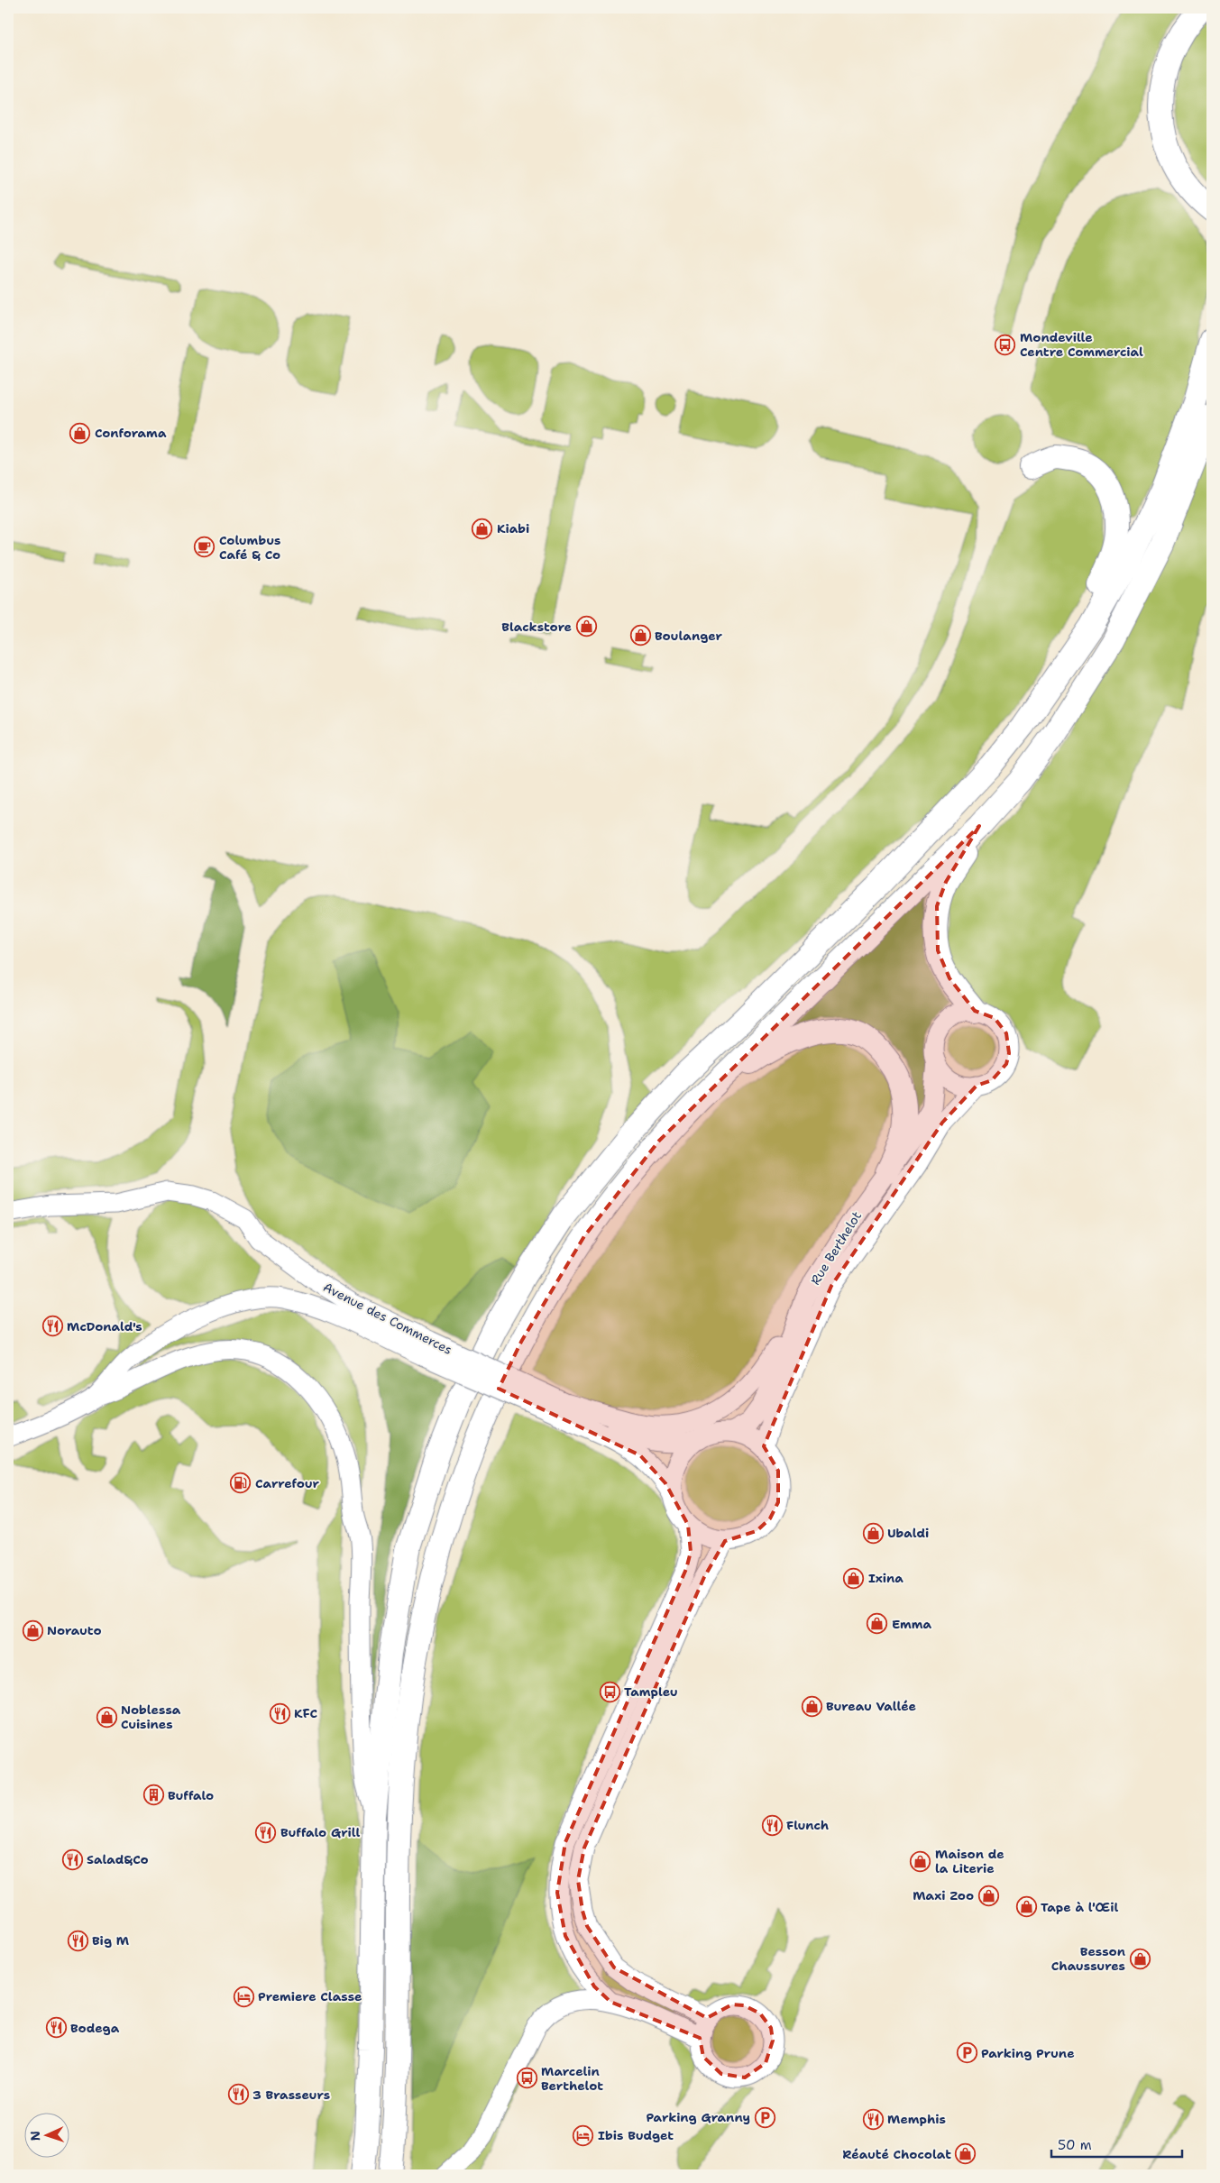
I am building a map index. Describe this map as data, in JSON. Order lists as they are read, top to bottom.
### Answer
{
  "streets": {
    "street": ["Rue Berthelot", "Avenue des Commerces"]
  },
  "crossings": [
    ["Rue Berthelot", "Avenue des Commerces"]
  ],
  "places": {
    "bus stop": ["Mondeville Centre Commercial", "Tampleu", "Marcelin Berthelot"],
    "shop": [
      "Conforama",
      "Kiabi",
      "Blackstore",
      "Boulanger",
      "Ubaldi",
      "Ixina",
      "Emma",
      "Norauto",
      "Bureau Vallée",
      "Noblessa Cuisines",
      "Maison de la Literie",
      "Maxi Zoo",
      "Tape à l'Œil",
      "Besson Chaussures",
      "Réauté Chocolat"
    ],
    "cafe": ["Columbus Café & Co"],
    "restaurant": [
      "McDonald's",
      "KFC",
      "Flunch",
      "Buffalo Grill",
      "Salad&Co",
      "Big M",
      "Bodega",
      "3 Brasseurs",
      "Memphis"
    ],
    "fuel station": ["Carrefour"],
    "building": ["Buffalo"],
    "hotel": ["Premiere Classe", "Ibis Budget"],
    "parking": ["Parking Prune", "Parking Granny"]
  },
  "scale_bar": "50 m",
  "north": "left"
}
